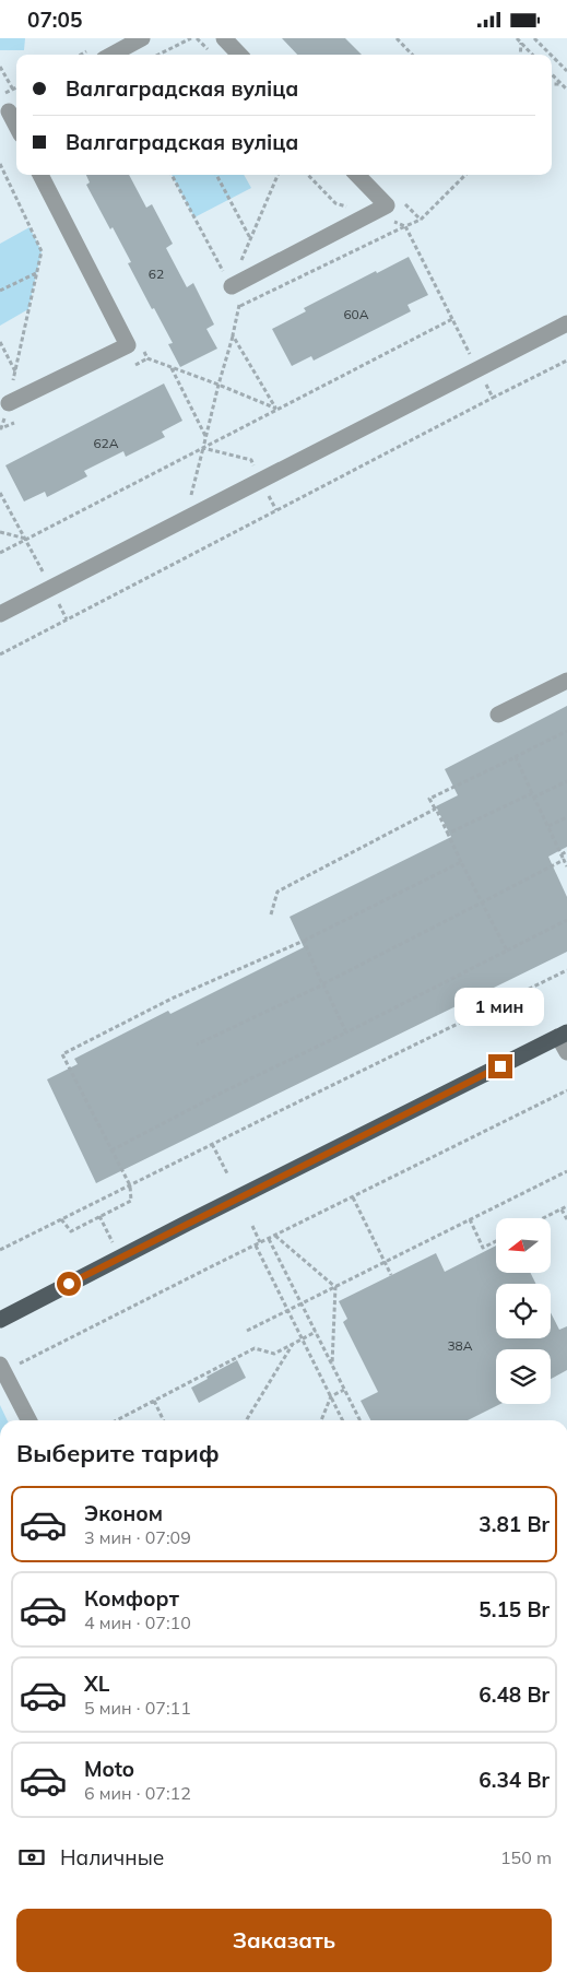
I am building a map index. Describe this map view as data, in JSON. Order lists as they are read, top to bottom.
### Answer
{
  "house_numbers": [
    "62",
    "60А",
    "62А",
    "38А"
  ],
  "north": "left",
  "page": {
    "status": "07:05",
    "banner": ["Валгаградская вуліца", "Валгаградская вуліца"],
    "bubble": "1 мин",
    "heading": "Выберите тариф",
    "list": [
      {
        "name": "Эконом",
        "note": "3 мин · 07:09",
        "value": "3.81 Br"
      },
      {
        "name": "Комфорт",
        "note": "4 мин · 07:10",
        "value": "5.15 Br"
      },
      {
        "name": "XL",
        "note": "5 мин · 07:11",
        "value": "6.48 Br"
      },
      {
        "name": "Moto",
        "note": "6 мин · 07:12",
        "value": "6.34 Br"
      }
    ],
    "pay": ["Наличные", "150 m"],
    "buttons": "Заказать"
  }
}
